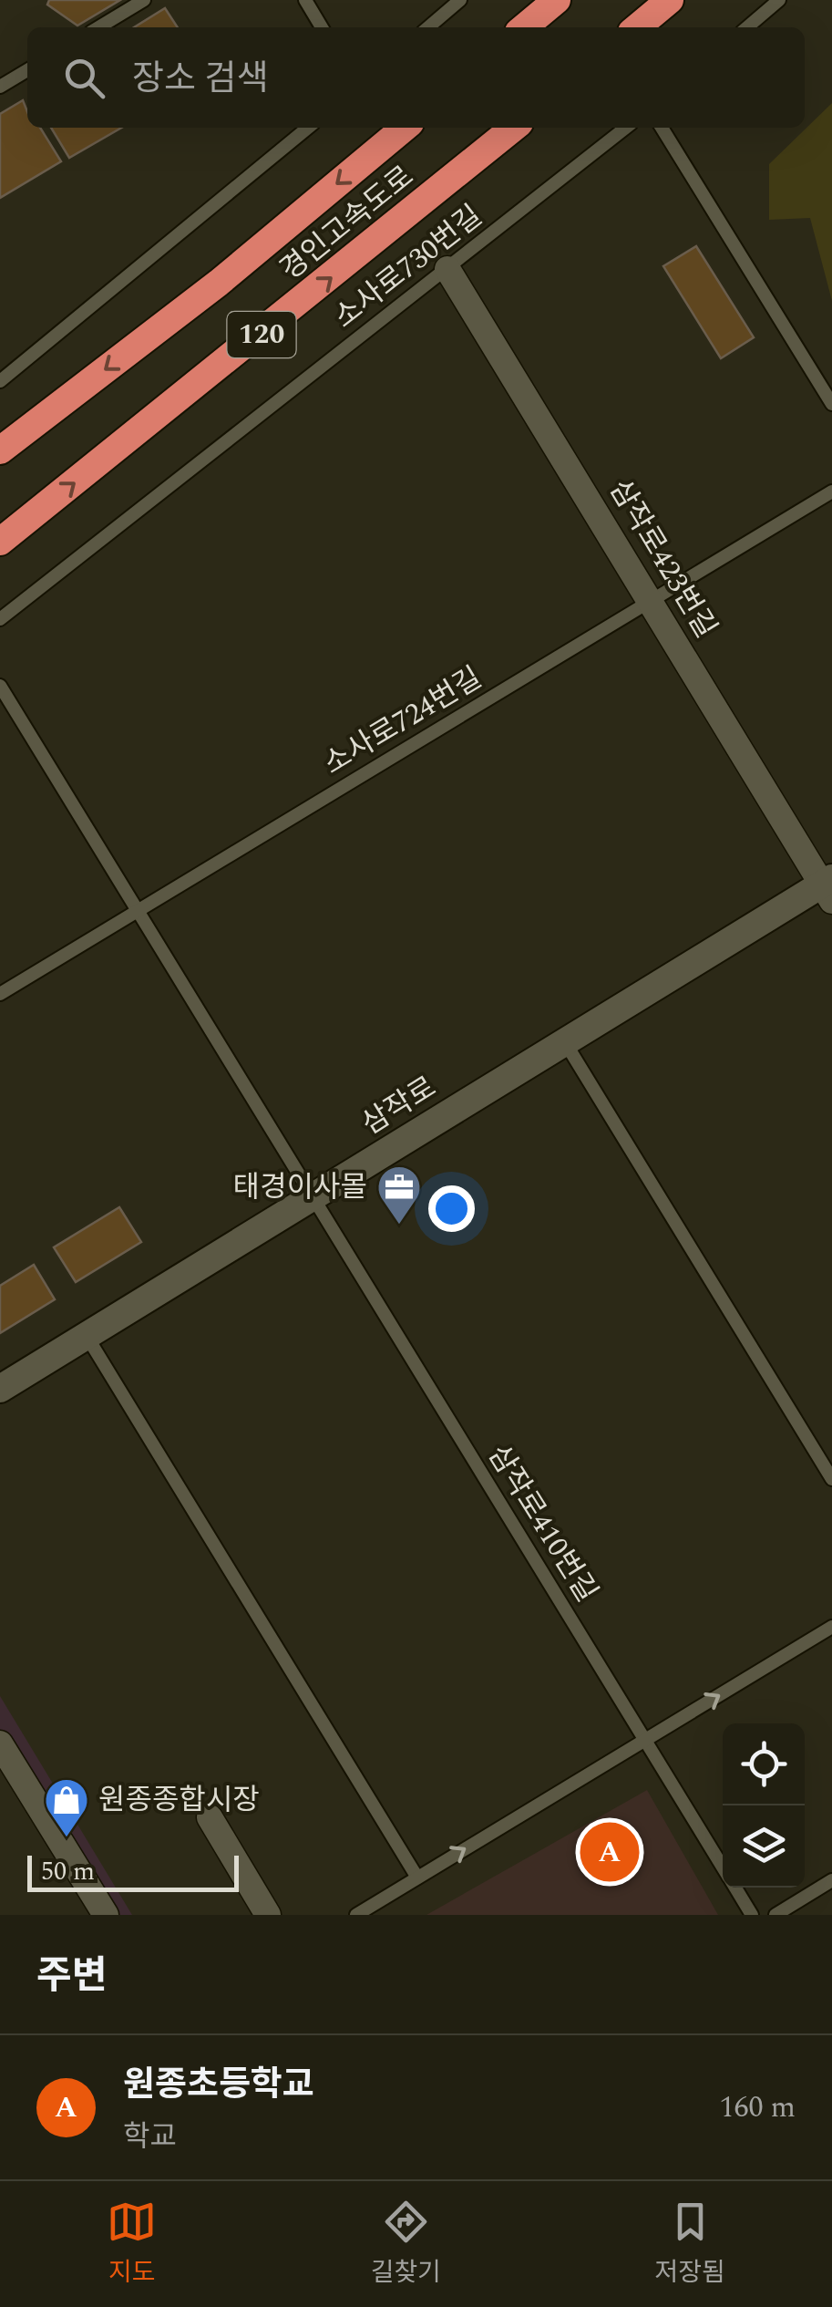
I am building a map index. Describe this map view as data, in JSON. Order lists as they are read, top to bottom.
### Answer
{
  "streets": {
    "highway": ["경인고속도로", "120"],
    "street": ["삼작로423번길", "삼작로"],
    "lane": ["소사로730번길", "소사로724번길", "삼작로410번길"]
  },
  "crossings": [
    ["소사로730번길", "삼작로423번길"],
    ["삼작로423번길", "소사로724번길"],
    ["삼작로423번길", "삼작로"],
    ["소사로724번길", "삼작로410번길"],
    ["삼작로", "삼작로410번길"]
  ],
  "places": {
    "office": ["태경이사몰"],
    "shop": ["원종종합시장"]
  },
  "scale_bar": "50 m",
  "page": {
    "search": "장소 검색",
    "pins": "A",
    "scale": "50 m",
    "heading": "주변",
    "list": [
      {
        "mark": "A",
        "name": "원종초등학교",
        "note": "학교",
        "value": "160 m"
      }
    ],
    "nav": ["지도", "길찾기", "저장됨"]
  }
}
